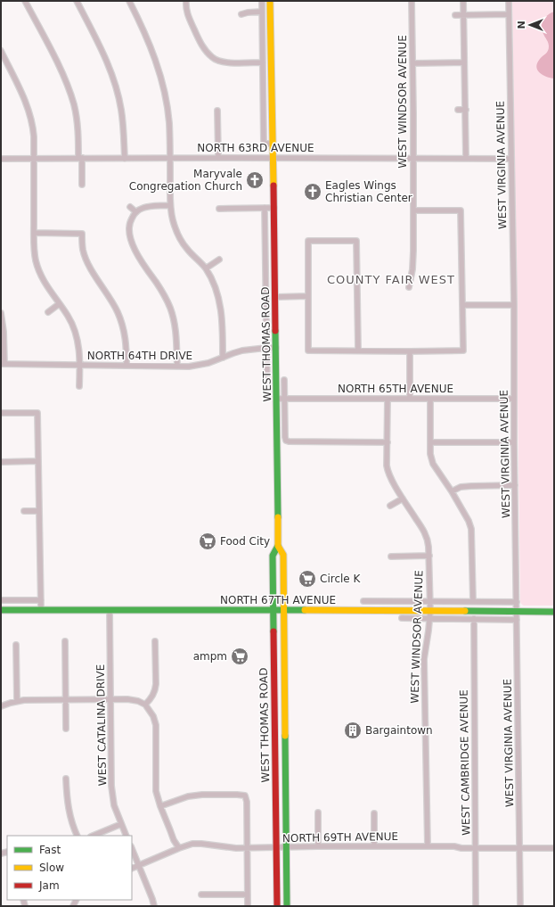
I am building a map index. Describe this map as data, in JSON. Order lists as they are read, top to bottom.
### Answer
{
  "streets": {
    "main road": ["WEST THOMAS ROAD", "NORTH 67TH AVENUE"],
    "street": [
      "WEST WINDSOR AVENUE",
      "NORTH 63RD AVENUE",
      "WEST VIRGINIA AVENUE",
      "NORTH 64TH DRIVE",
      "NORTH 65TH AVENUE",
      "WEST CATALINA DRIVE",
      "WEST CAMBRIDGE AVENUE",
      "NORTH 69TH AVENUE"
    ]
  },
  "crossings": [
    ["WEST WINDSOR AVENUE", "NORTH 63RD AVENUE"],
    ["WEST WINDSOR AVENUE", "WEST THOMAS ROAD"],
    ["WEST WINDSOR AVENUE", "NORTH 65TH AVENUE"],
    ["WEST WINDSOR AVENUE", "NORTH 67TH AVENUE"],
    ["WEST WINDSOR AVENUE", "NORTH 69TH AVENUE"],
    ["NORTH 63RD AVENUE", "WEST VIRGINIA AVENUE"],
    ["NORTH 63RD AVENUE", "WEST THOMAS ROAD"],
    ["WEST VIRGINIA AVENUE", "NORTH 65TH AVENUE"],
    ["WEST VIRGINIA AVENUE", "NORTH 67TH AVENUE"],
    ["WEST VIRGINIA AVENUE", "NORTH 69TH AVENUE"],
    ["WEST THOMAS ROAD", "NORTH 64TH DRIVE"],
    ["WEST THOMAS ROAD", "NORTH 65TH AVENUE"],
    ["WEST THOMAS ROAD", "NORTH 67TH AVENUE"],
    ["WEST THOMAS ROAD", "NORTH 69TH AVENUE"],
    ["NORTH 67TH AVENUE", "WEST CATALINA DRIVE"],
    ["WEST CAMBRIDGE AVENUE", "NORTH 69TH AVENUE"]
  ],
  "districts": ["COUNTY FAIR WEST"],
  "places": {
    "church": ["Maryvale Congregation Church", "Eagles Wings Christian Center"],
    "supermarket": ["Food City", "Circle K", "ampm"],
    "building": ["Bargaintown"]
  },
  "legend": ["Fast", "Slow", "Jam"],
  "north": "left"
}
